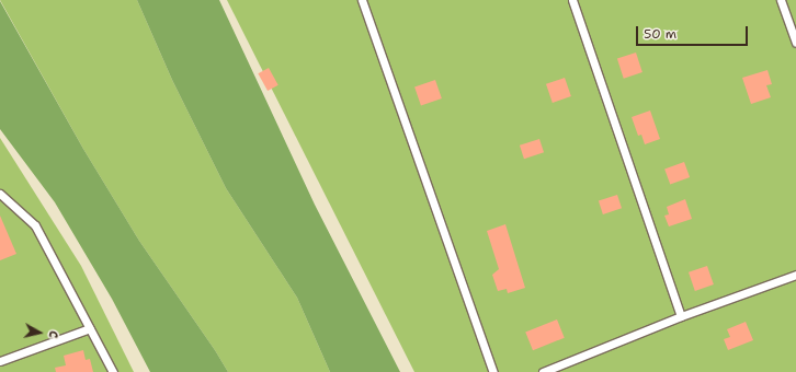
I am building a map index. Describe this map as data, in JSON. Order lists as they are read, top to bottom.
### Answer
{
  "scale_bar": "50 m",
  "north": "right"
}
